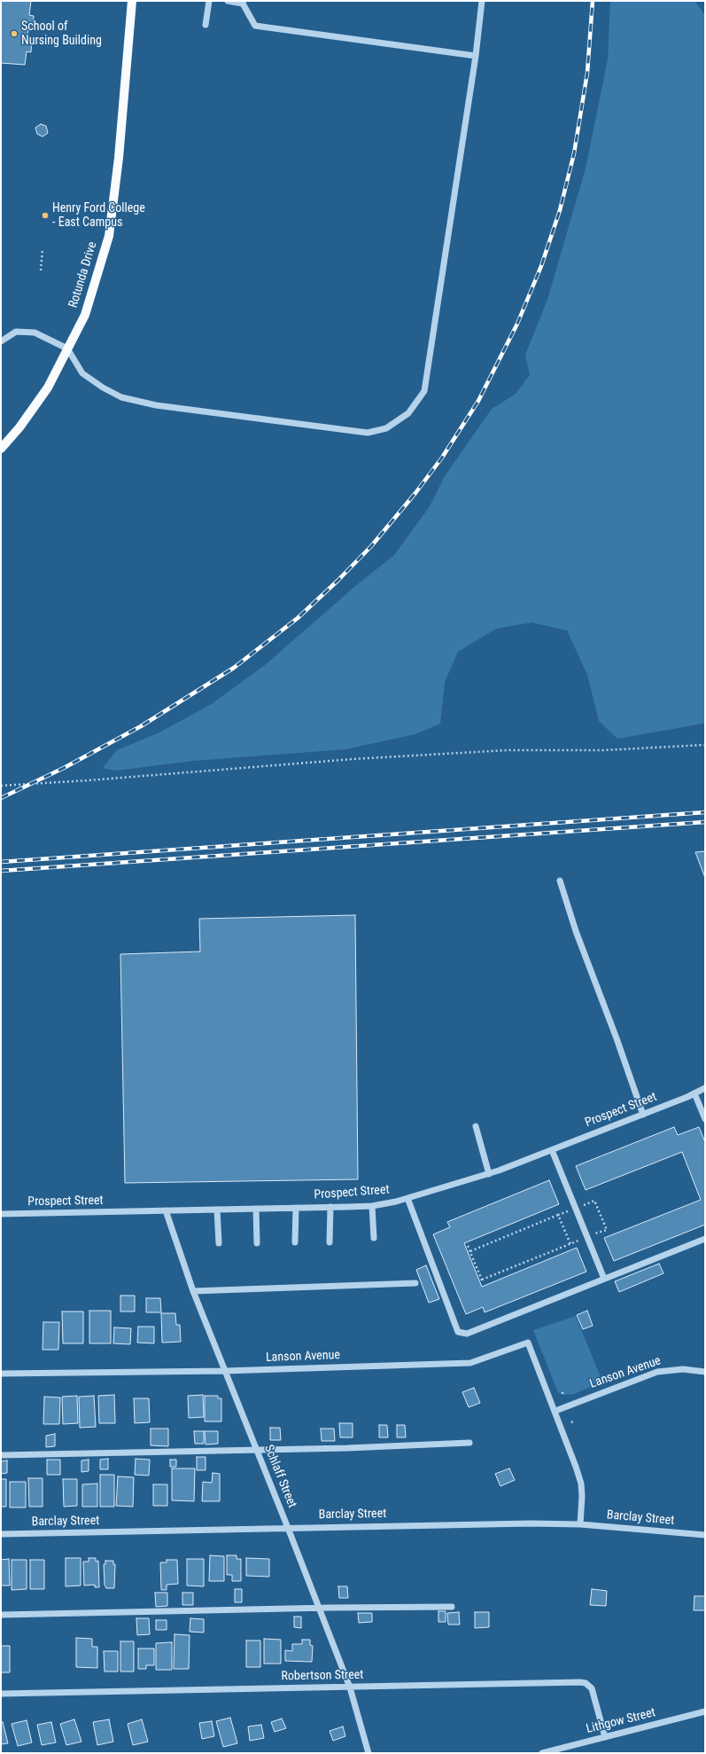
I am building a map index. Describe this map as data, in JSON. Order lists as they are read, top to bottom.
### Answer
{
  "streets": {
    "main road": ["Rotunda Drive"],
    "street": [
      "Prospect Street",
      "Lanson Avenue",
      "Schlaff Street",
      "Barclay Street",
      "Robertson Street",
      "Lithgow Street"
    ]
  },
  "crossings": [
    ["Prospect Street", "Schlaff Street"],
    ["Lanson Avenue", "Schlaff Street"],
    ["Lanson Avenue", "Barclay Street"],
    ["Schlaff Street", "Barclay Street"],
    ["Schlaff Street", "Robertson Street"],
    ["Robertson Street", "Lithgow Street"]
  ],
  "places": ["School of Nursing Building", "Henry Ford College - East Campus"]
}
